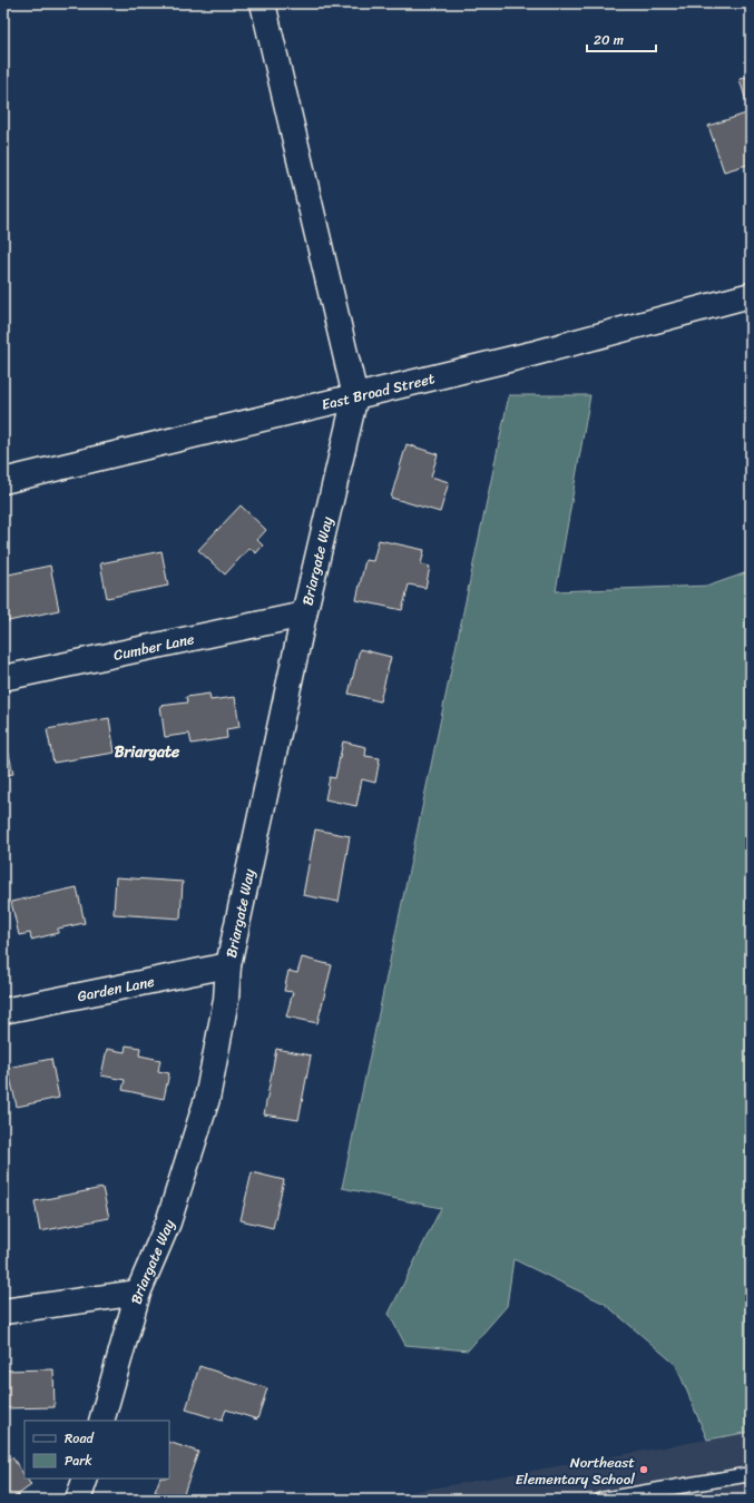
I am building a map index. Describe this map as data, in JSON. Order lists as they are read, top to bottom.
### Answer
{
  "streets": {
    "street": [
      "East Broad Street",
      "Briargate Way",
      "Cumber Lane",
      "Garden Lane"
    ]
  },
  "crossings": [
    ["East Broad Street", "Briargate Way"],
    ["Briargate Way", "Cumber Lane"],
    ["Briargate Way", "Garden Lane"]
  ],
  "districts": ["Briargate"],
  "places": ["Northeast Elementary School"],
  "legend": ["Road", "Park"],
  "scale_bar": "20 m"
}
